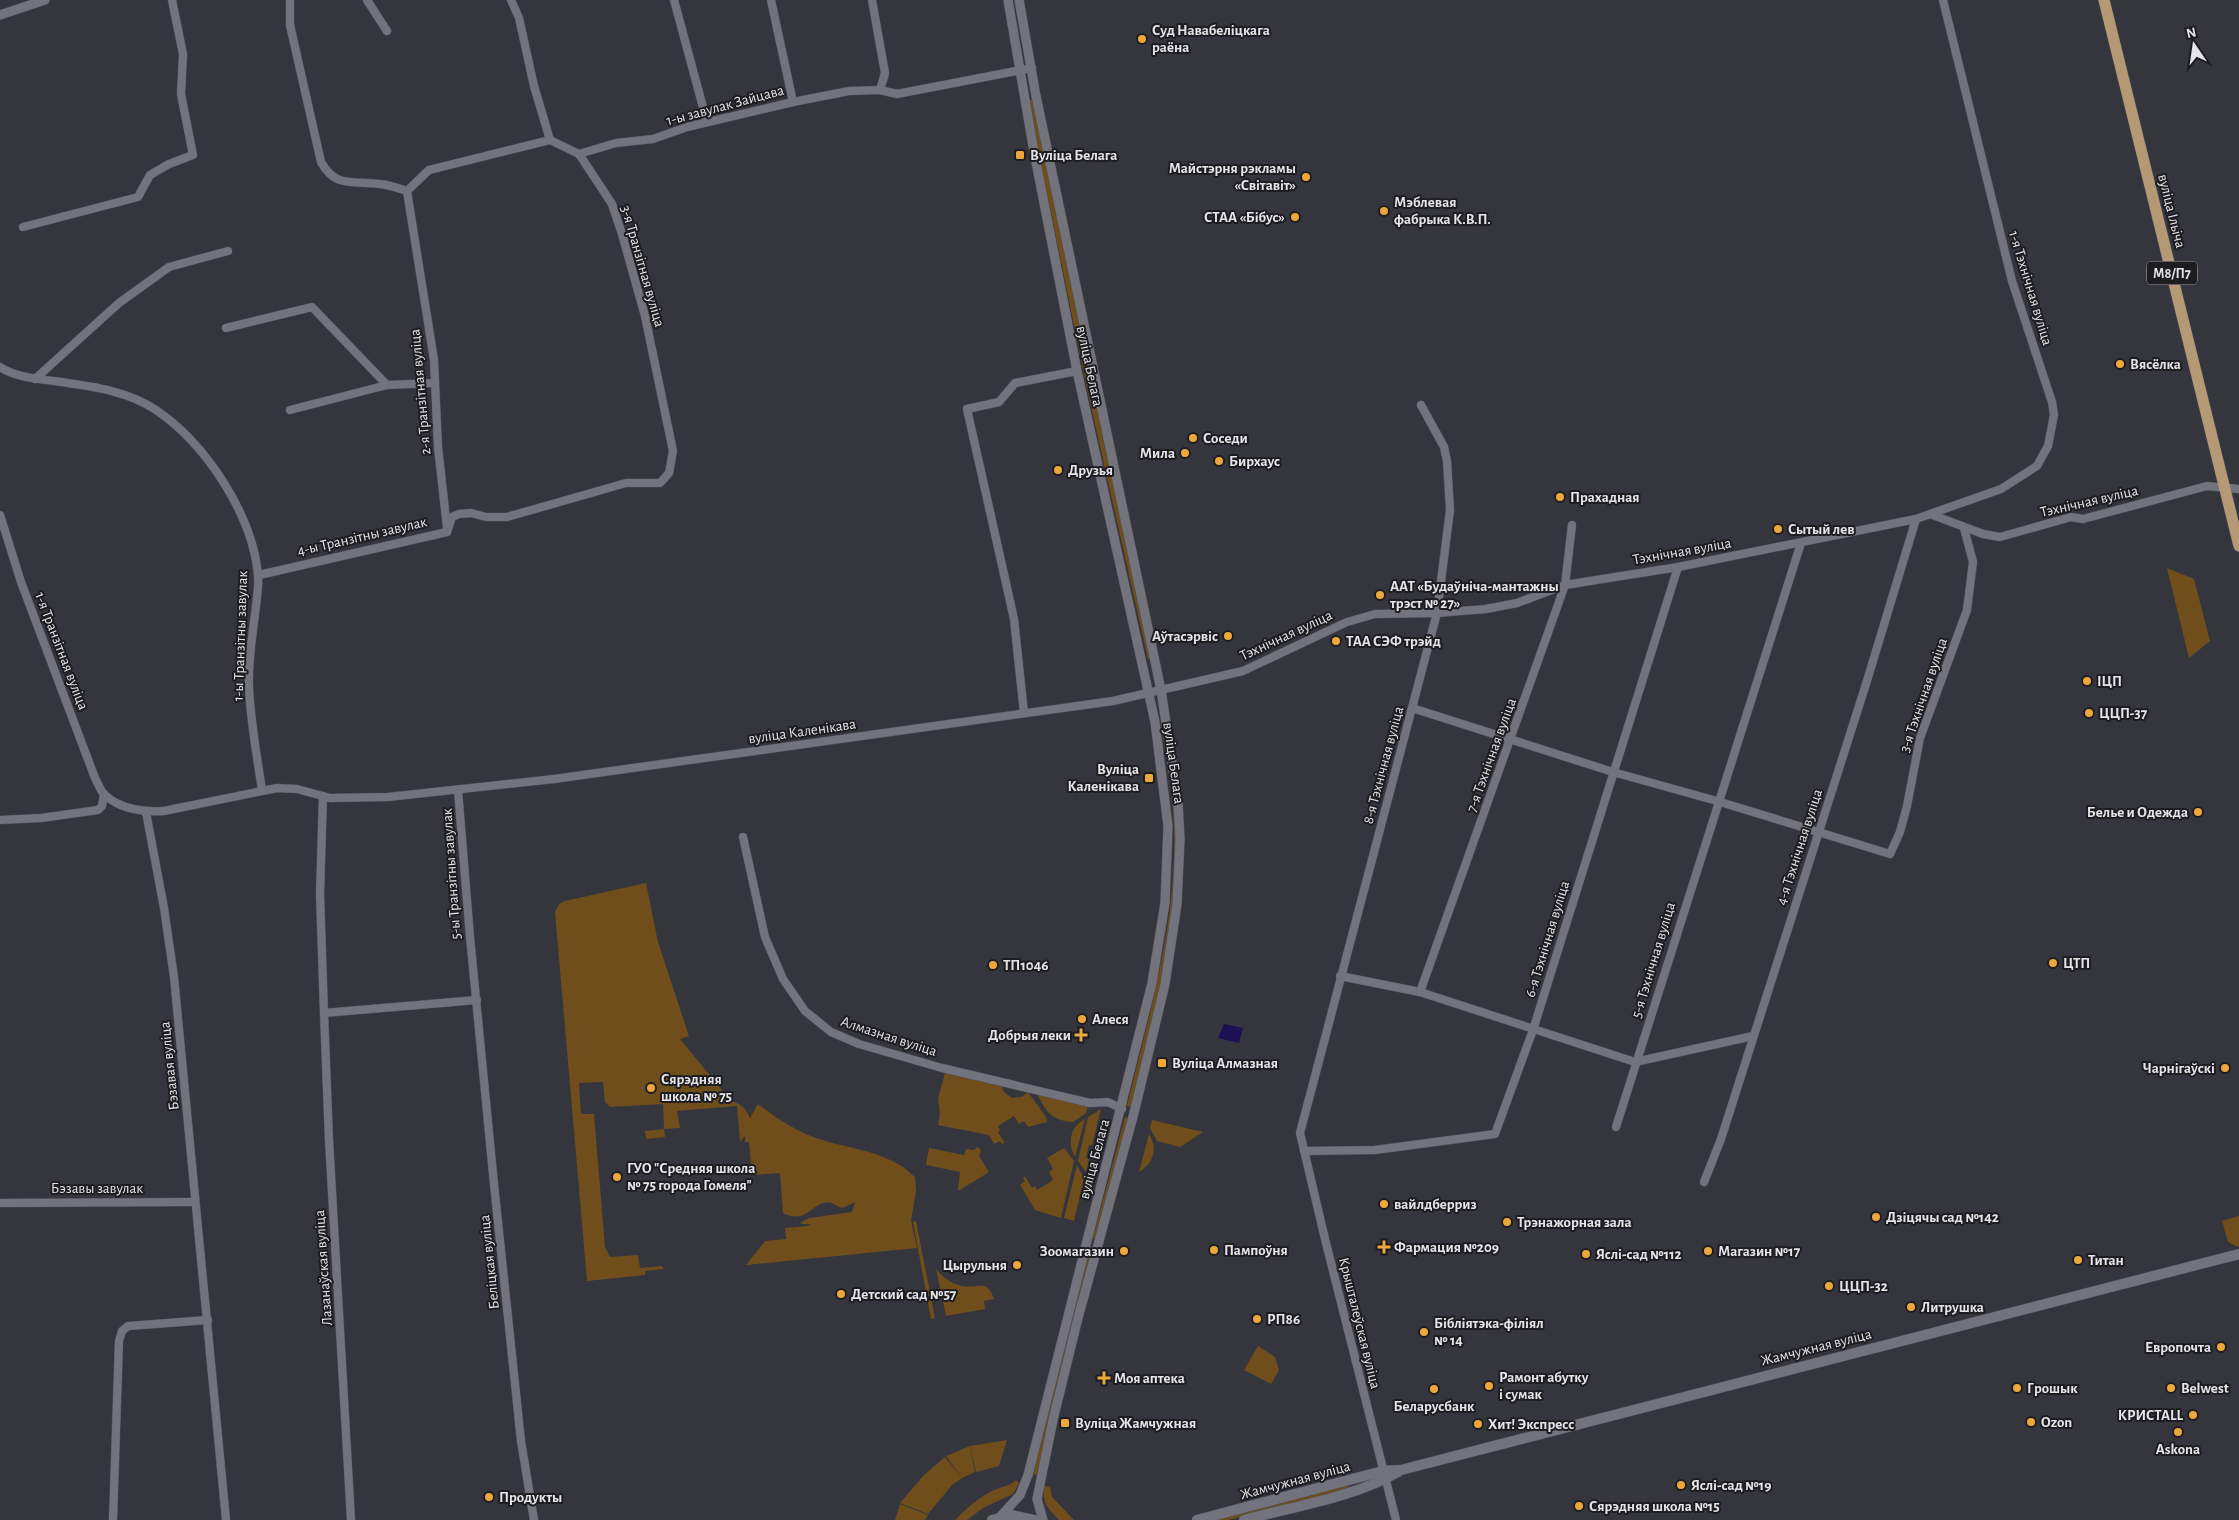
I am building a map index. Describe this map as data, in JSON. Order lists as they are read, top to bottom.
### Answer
{
  "streets": {
    "main road": ["вуліца Ільіча", "М8/П7", "Жамчужная вуліца"],
    "street": [
      "1-ы завулак Зайцава",
      "3-я Транзітная вуліца",
      "1-я Тэхнічная вуліца",
      "вуліца Белага",
      "2-я Транзітная вуліца",
      "Тэхнічная вуліца",
      "4-ы Транзітны завулак",
      "1-ы Транзітны завулак",
      "1-я Транзітная вуліца",
      "3-я Тэхнічная вуліца",
      "вуліца Каленікава",
      "7-я Тэхнічная вуліца",
      "8-я Тэхнічная вуліца",
      "4-я Тэхнічная вуліца",
      "5-ы Транзітны завулак",
      "6-я Тэхнічная вуліца",
      "5-я Тэхнічная вуліца",
      "Алмазная вуліца",
      "Бэзавая вуліца",
      "Бэзавы завулак",
      "Беліцкая вуліца",
      "Лазанаўская вуліца",
      "Крышталеўская вуліца"
    ]
  },
  "crossings": [
    ["1-ы завулак Зайцава", "3-я Транзітная вуліца"],
    ["1-ы завулак Зайцава", "вуліца Белага"],
    ["вуліца Ільіча", "Тэхнічная вуліца"],
    ["3-я Транзітная вуліца", "4-ы Транзітны завулак"],
    ["1-я Тэхнічная вуліца", "Тэхнічная вуліца"],
    ["вуліца Белага", "Тэхнічная вуліца"],
    ["вуліца Белага", "вуліца Каленікава"],
    ["вуліца Белага", "Алмазная вуліца"],
    ["2-я Транзітная вуліца", "4-ы Транзітны завулак"],
    ["Тэхнічная вуліца", "3-я Тэхнічная вуліца"],
    ["Тэхнічная вуліца", "вуліца Каленікава"],
    ["Тэхнічная вуліца", "7-я Тэхнічная вуліца"],
    ["Тэхнічная вуліца", "8-я Тэхнічная вуліца"],
    ["Тэхнічная вуліца", "4-я Тэхнічная вуліца"],
    ["Тэхнічная вуліца", "6-я Тэхнічная вуліца"],
    ["Тэхнічная вуліца", "5-я Тэхнічная вуліца"],
    ["4-ы Транзітны завулак", "1-ы Транзітны завулак"],
    ["1-ы Транзітны завулак", "5-ы Транзітны завулак"],
    ["1-я Транзітная вуліца", "5-ы Транзітны завулак"],
    ["3-я Тэхнічная вуліца", "4-я Тэхнічная вуліца"],
    ["вуліца Каленікава", "5-ы Транзітны завулак"],
    ["8-я Тэхнічная вуліца", "Крышталеўская вуліца"],
    ["5-ы Транзітны завулак", "Бэзавая вуліца"],
    ["5-ы Транзітны завулак", "Беліцкая вуліца"],
    ["6-я Тэхнічная вуліца", "Крышталеўская вуліца"],
    ["Бэзавая вуліца", "Бэзавы завулак"],
    ["Крышталеўская вуліца", "Жамчужная вуліца"]
  ],
  "places": {
    "other": [
      "Суд Навабеліцкага раёна",
      "Майстэрня рэкламы «Світавіт»",
      "Мэблевая фабрыка К.В.П.",
      "СТАА «Бібус»",
      "Вясёлка",
      "Соседи",
      "Мила",
      "Бирхаус",
      "Друзья",
      "Прахадная",
      "Сытый лев",
      "ААТ «Будаўніча-мантажны трэст № 27»",
      "Аўтасэрвіс",
      "ТАА СЭФ трэйд",
      "ІЦП",
      "ЦЦП-37",
      "Белье и Одежда",
      "ЦТП",
      "ТП1046",
      "Алеся",
      "Чарнігаўскі",
      "Сярэдняя школа № 75",
      "ГУО \"Средняя школа № 75 города Гомеля\"",
      "вайлдберриз",
      "Дзіцячы сад №142",
      "Трэнажорная зала",
      "Пампоўня",
      "Зоомагазин",
      "Магазин №17",
      "Яслі-сад №112",
      "Титан",
      "Цырульня",
      "ЦЦП-32",
      "Детский сад №57",
      "Литрушка",
      "РП86",
      "Бібліятэка-філіял № 14",
      "Европочта",
      "Рамонт абутку і сумак",
      "Грошык",
      "Belwest",
      "Беларусбанк",
      "КРИСТАLL",
      "Ozon",
      "Хит! Экспресс",
      "Askona",
      "Яслі-сад №19",
      "Продукты",
      "Сярэдняя школа №15"
    ],
    "transit": [
      "Вуліца Белага",
      "Вуліца Каленікава",
      "Вуліца Алмазная",
      "Вуліца Жамчужная"
    ],
    "health": ["Добрыя леки", "Фармация №209", "Моя аптека"]
  },
  "north": "top"
}
